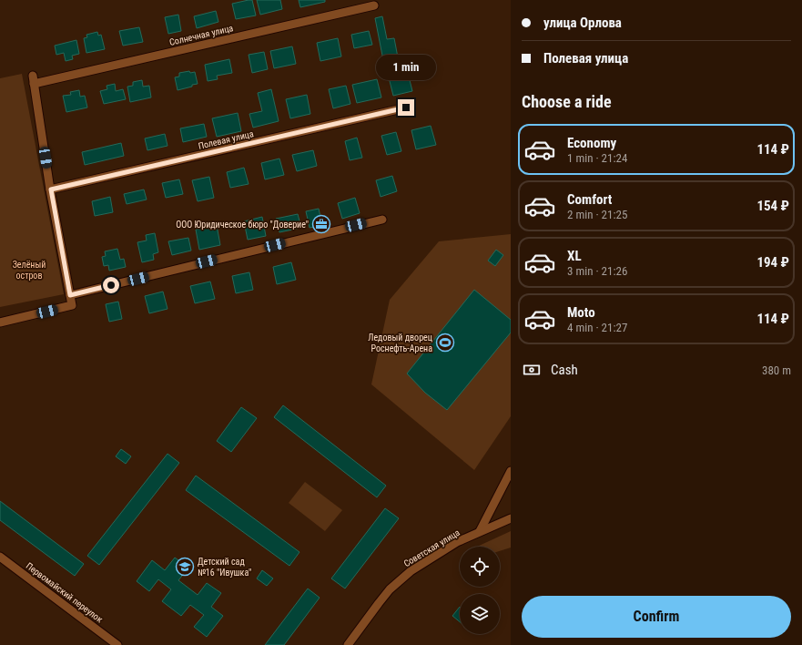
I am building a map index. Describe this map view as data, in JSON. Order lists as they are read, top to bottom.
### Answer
{
  "streets": {
    "street": [
      "Солнечная улица",
      "Полевая улица",
      "Советская улица",
      "Первомайский переулок"
    ]
  },
  "crossings": [
    ["Солнечная улица", "Полевая улица"]
  ],
  "parks": ["Зелёный остров"],
  "places": {
    "office": ["ООО Юридическое бюро \"Доверие\""],
    "sports": ["Ледовый дворец Роснефть-Арена"],
    "school or university": ["Детский сад №16 \"Ивушка\""]
  },
  "page": {
    "banner": ["улица Орлова", "Полевая улица"],
    "bubble": "1 min",
    "heading": "Choose a ride",
    "list": [
      {
        "name": "Economy",
        "note": "1 min · 21:24",
        "value": "114 ₽"
      },
      {
        "name": "Comfort",
        "note": "2 min · 21:25",
        "value": "154 ₽"
      },
      {
        "name": "XL",
        "note": "3 min · 21:26",
        "value": "194 ₽"
      },
      {
        "name": "Moto",
        "note": "4 min · 21:27",
        "value": "114 ₽"
      }
    ],
    "pay": ["Cash", "380 m"],
    "buttons": "Confirm"
  }
}
